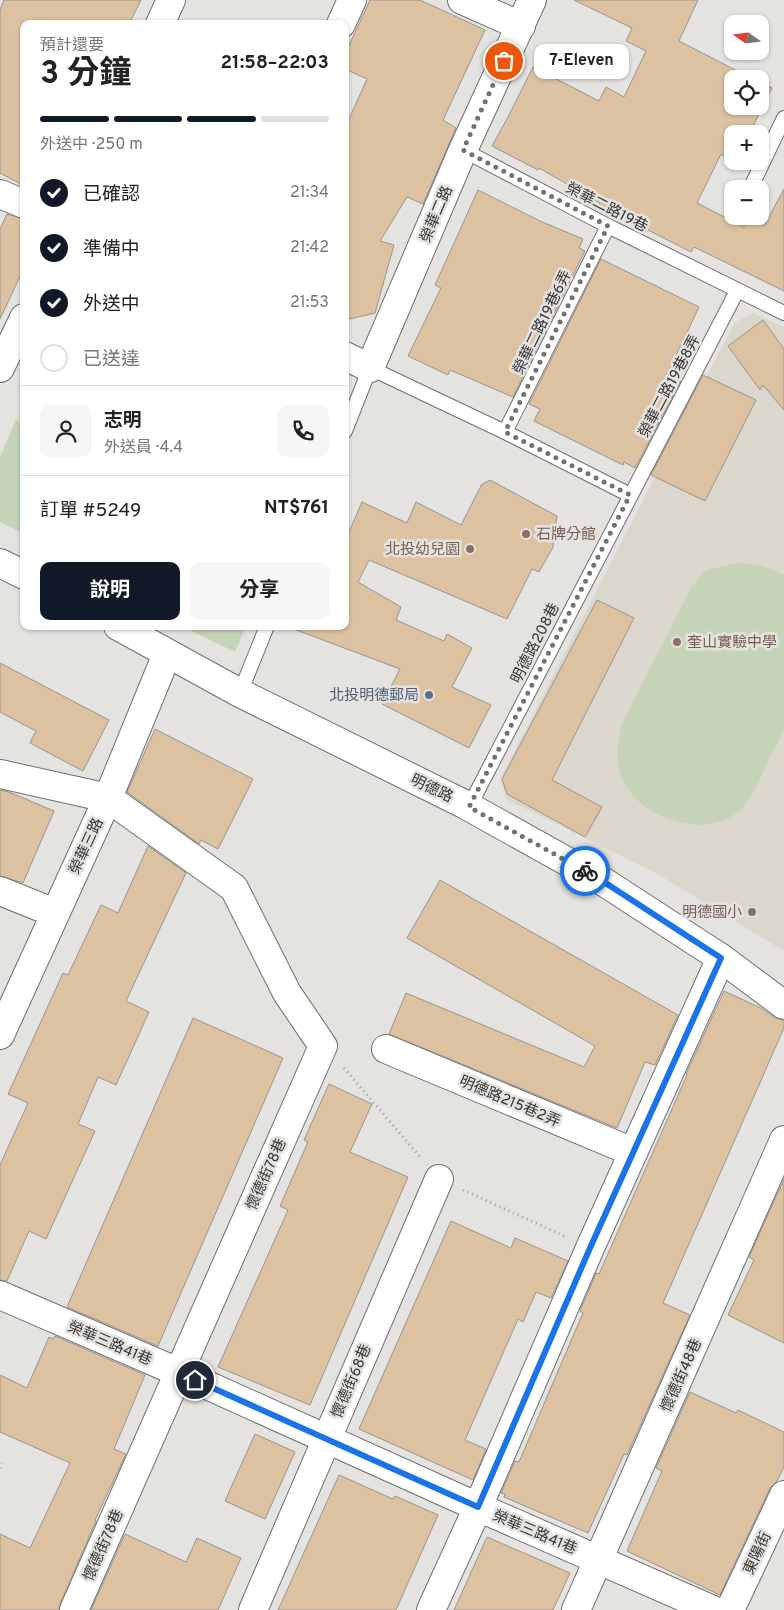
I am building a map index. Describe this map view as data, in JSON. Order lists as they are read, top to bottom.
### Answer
{
  "streets": {
    "street": [
      "榮華二路",
      "明德路",
      "榮華三路",
      "明德路215巷2弄",
      "懷德街78巷",
      "榮華三路41巷",
      "懷德街48巷",
      "懷德街68巷",
      "東陽街"
    ],
    "lane": [
      "榮華二路19巷",
      "榮華二路19巷6弄",
      "榮華二路19巷8弄",
      "明德路208巷"
    ]
  },
  "crossings": [
    ["榮華二路19巷", "榮華二路"],
    ["榮華二路19巷", "榮華二路19巷6弄"],
    ["榮華二路19巷", "榮華二路19巷8弄"],
    ["榮華二路19巷8弄", "明德路208巷"],
    ["明德路208巷", "明德路"],
    ["明德路", "榮華三路"],
    ["榮華三路", "懷德街78巷"],
    ["懷德街78巷", "榮華三路41巷"],
    ["榮華三路41巷", "懷德街48巷"],
    ["榮華三路41巷", "懷德街68巷"]
  ],
  "places": [
    "7-Eleven",
    "石牌分館",
    "北投幼兒園",
    "奎山實驗中學",
    "北投明德郵局",
    "明德國小"
  ],
  "north": "left",
  "page": {
    "map_buttons": ["+", "−"],
    "heading": ["3 分鐘", "預計還要", "21:58–22:03"],
    "panel": [
      "志明",
      "外送員 · 4.4",
      "訂單 #5249",
      "NT$761"
    ],
    "bubble": "7-Eleven",
    "bar": "外送中 · 250 m",
    "list": [
      ["已確認", "21:34"],
      ["準備中", "21:42"],
      ["外送中", "21:53"],
      "已送達"
    ],
    "buttons": ["說明", "分享"]
  }
}
